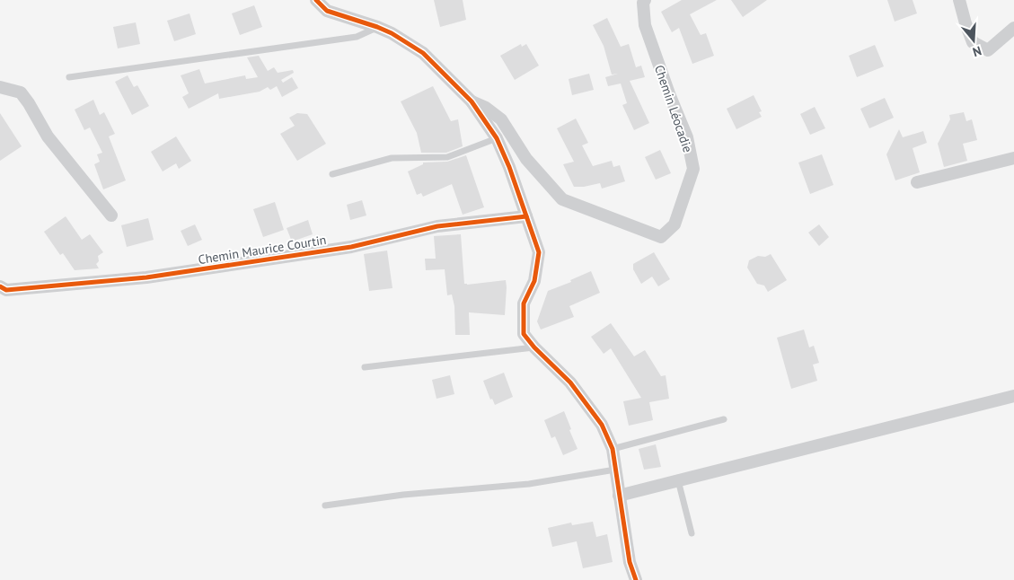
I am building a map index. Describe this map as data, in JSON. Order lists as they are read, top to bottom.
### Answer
{
  "streets": {
    "street": ["Chemin Léocadie", "Chemin Maurice Courtin"]
  },
  "north": "bottom"
}
